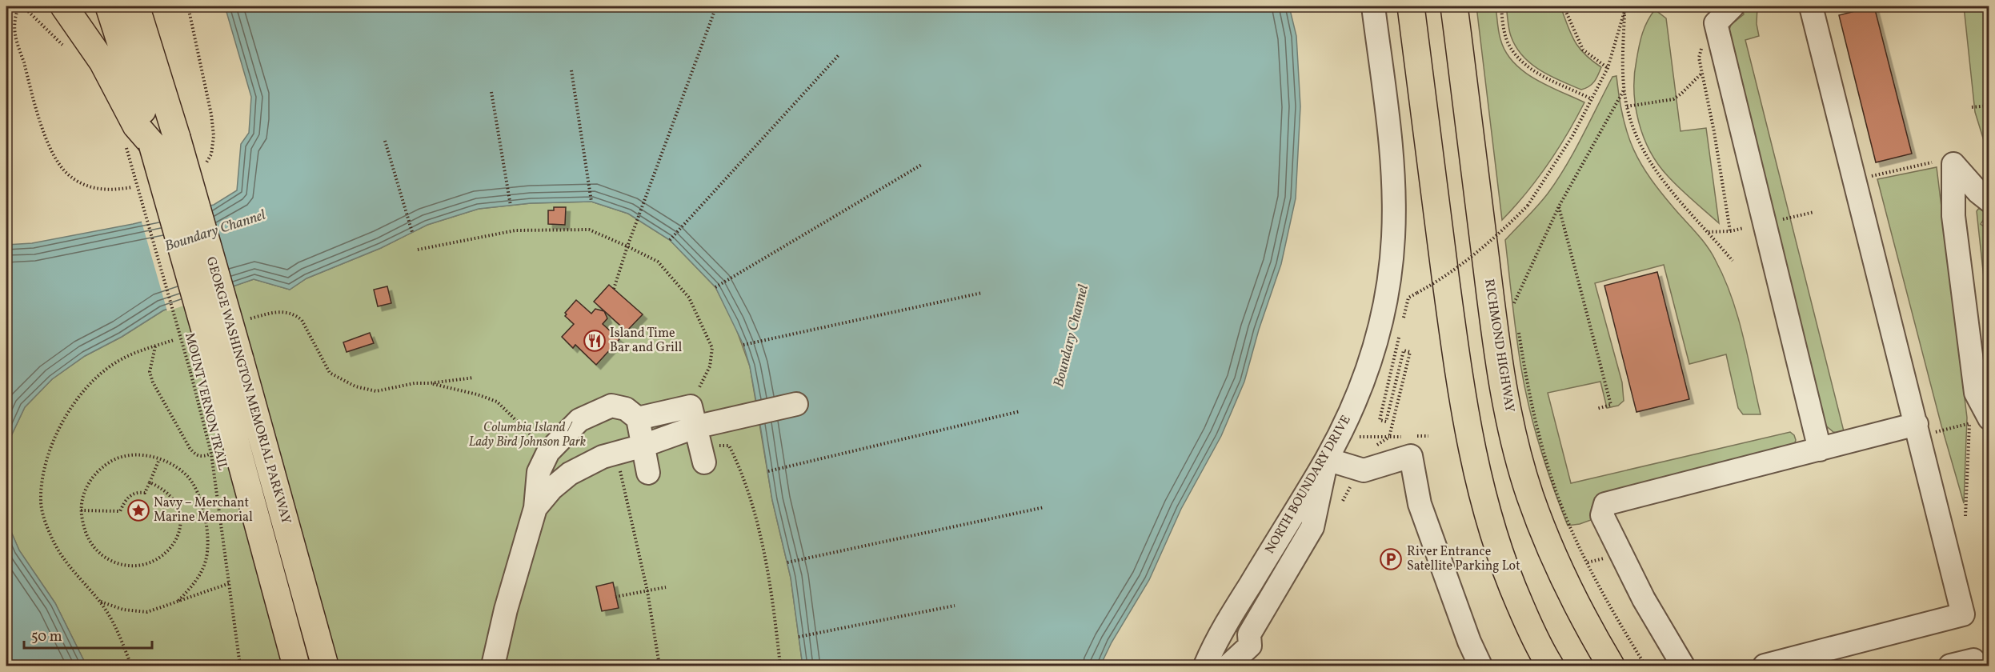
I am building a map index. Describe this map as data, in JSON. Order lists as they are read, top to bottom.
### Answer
{
  "streets": {
    "highway": ["RICHMOND HIGHWAY", "GEORGE WASHINGTON MEMORIAL PARKWAY"],
    "street": ["NORTH BOUNDARY DRIVE"],
    "path": ["MOUNT VERNON TRAIL"]
  },
  "crossings": [
    ["GEORGE WASHINGTON MEMORIAL PARKWAY", "MOUNT VERNON TRAIL"]
  ],
  "water": ["Boundary Channel"],
  "parks": ["Columbia Island / Lady Bird Johnson Park"],
  "places": {
    "restaurant": ["Island Time Bar and Grill"],
    "place": ["Navy – Merchant Marine Memorial"],
    "parking": ["River Entrance Satellite Parking Lot"]
  },
  "scale_bar": "50 m"
}
